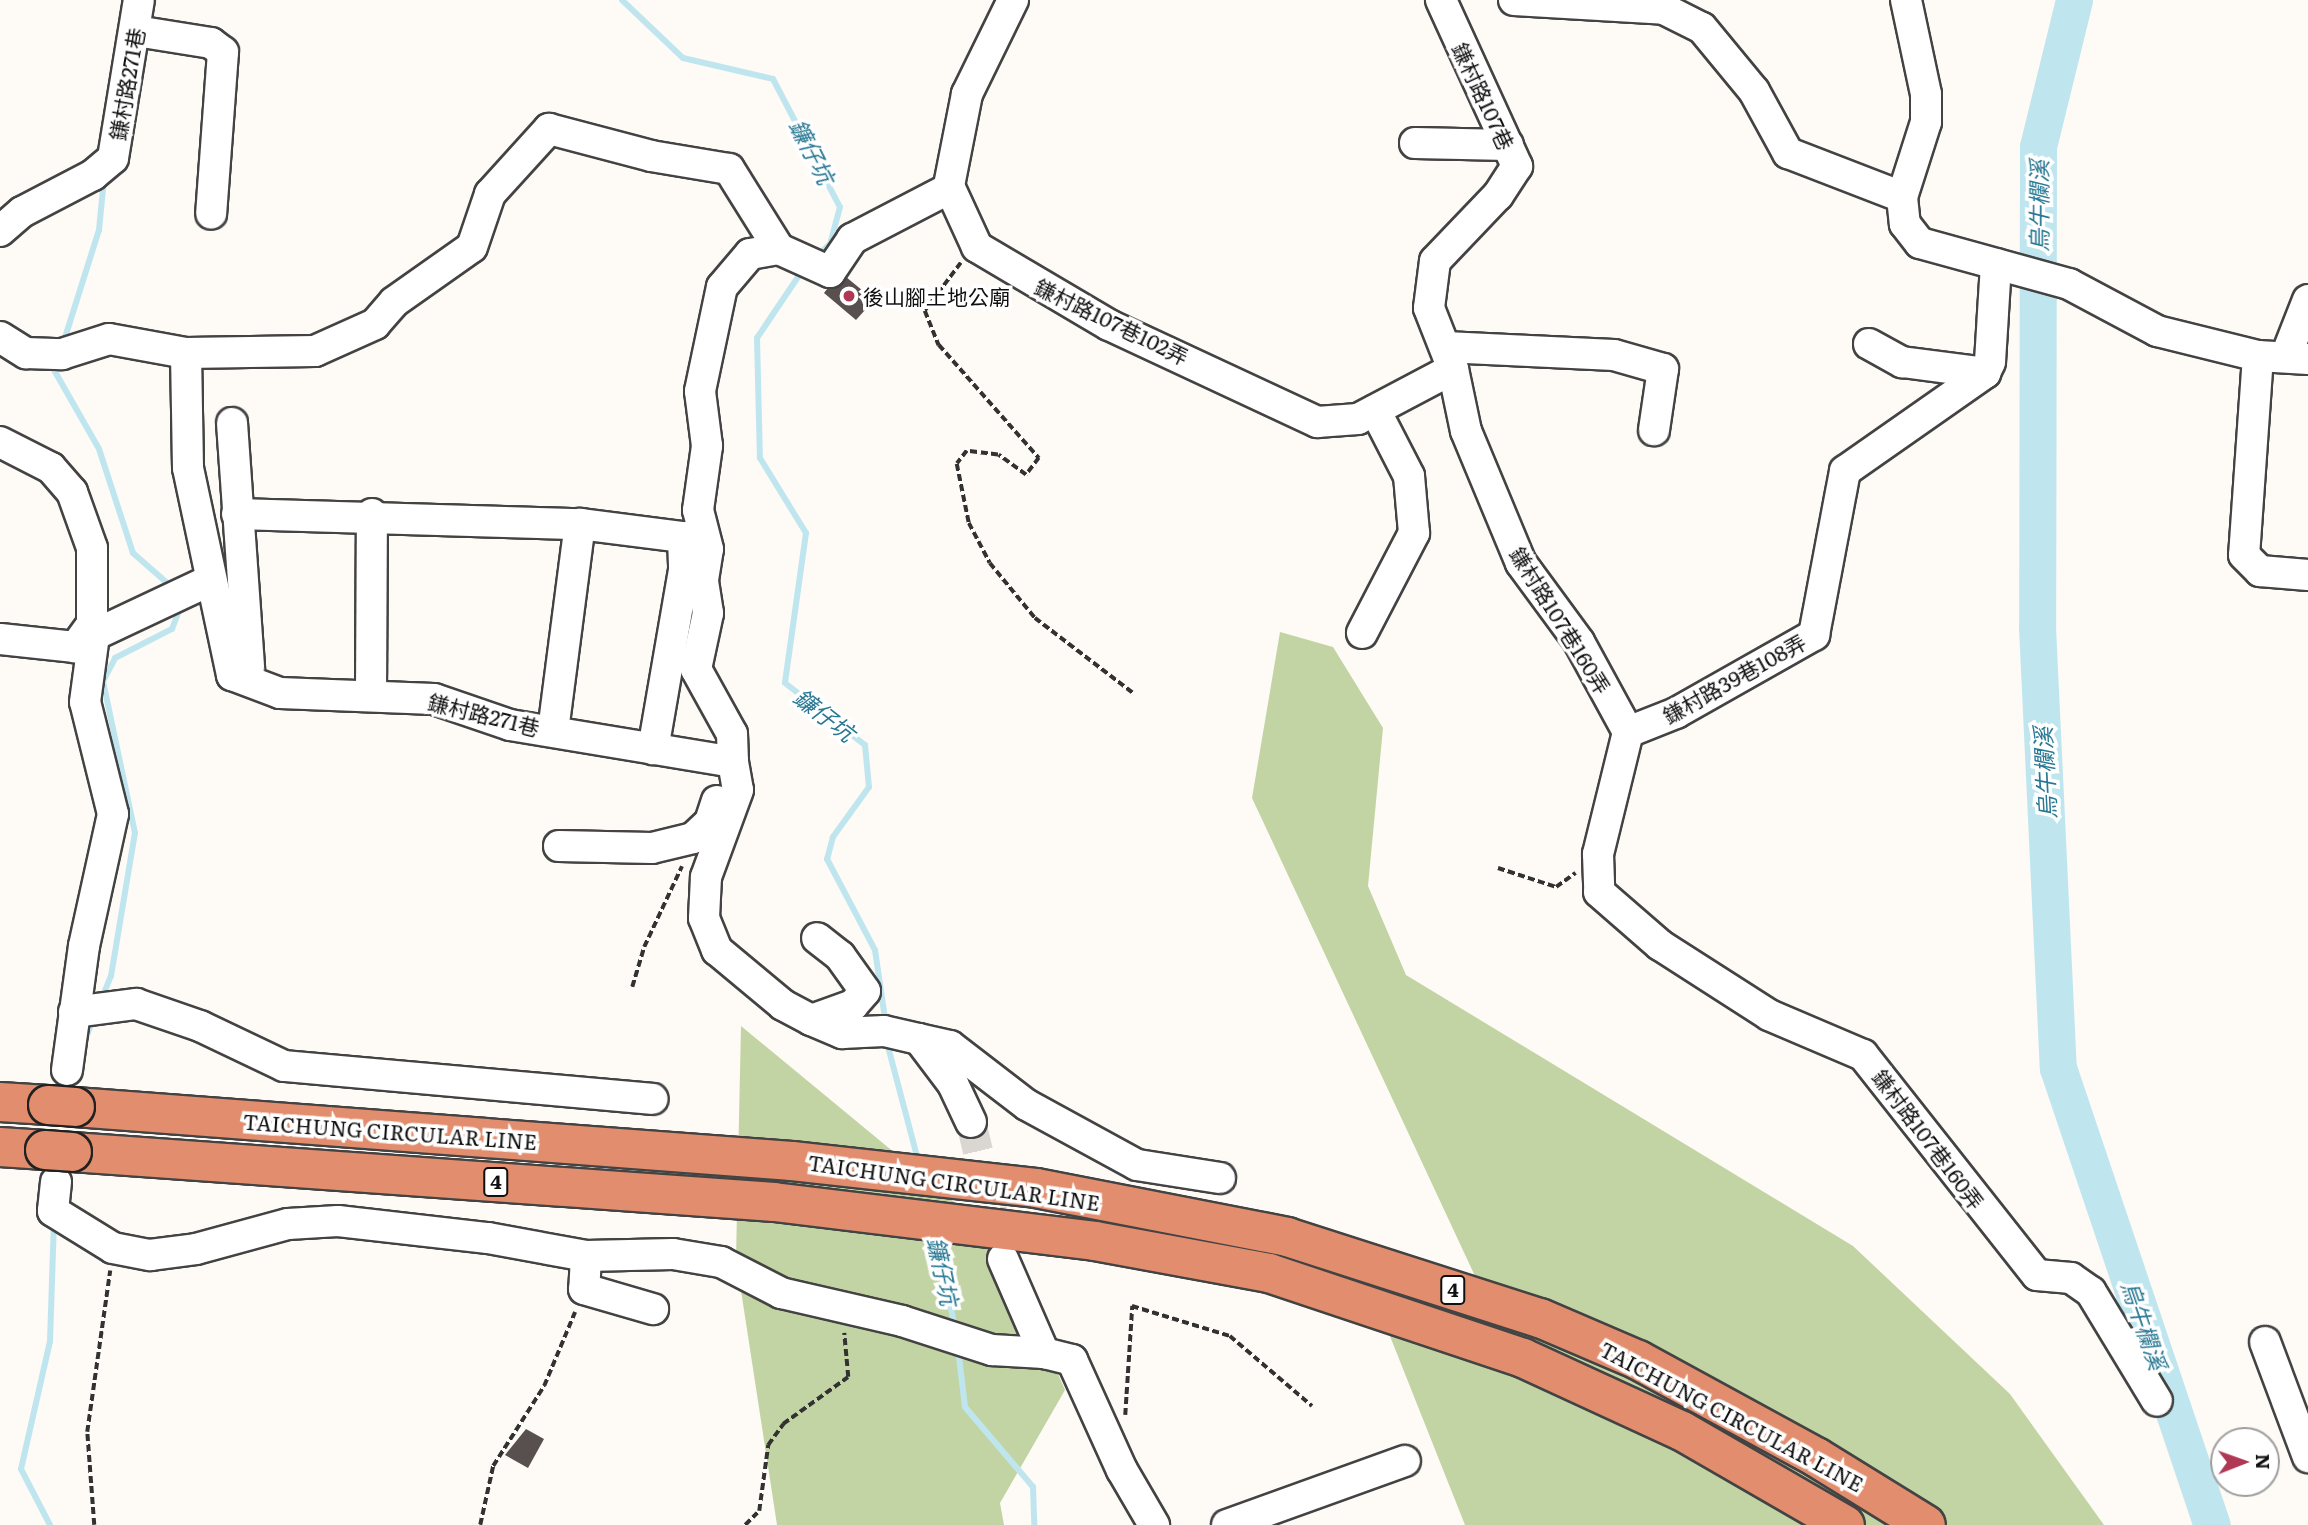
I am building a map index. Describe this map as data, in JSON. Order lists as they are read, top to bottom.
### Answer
{
  "streets": {
    "highway": ["TAICHUNG CIRCULAR LINE", "4"],
    "street": [
      "鎌村路271巷",
      "鎌村路107巷",
      "鎌村路107巷102弄",
      "鎌村路107巷160弄",
      "鎌村路39巷108弄"
    ]
  },
  "crossings": [
    ["鎌村路107巷", "鎌村路107巷102弄"],
    ["鎌村路107巷", "鎌村路107巷160弄"],
    ["鎌村路107巷102弄", "鎌村路107巷160弄"],
    ["鎌村路107巷160弄", "鎌村路39巷108弄"]
  ],
  "water": ["鐮仔坑", "烏牛欄溪"],
  "places": ["後山腳土地公廟"],
  "north": "right"
}
